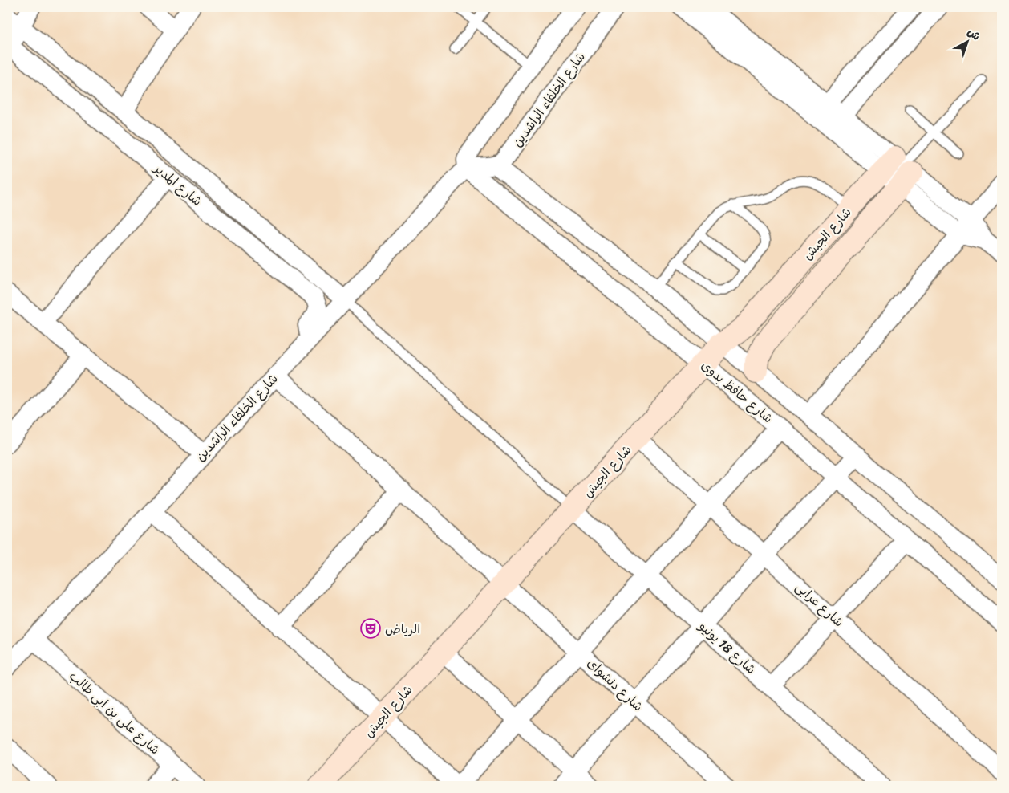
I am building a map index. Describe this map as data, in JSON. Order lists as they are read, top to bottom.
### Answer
{
  "streets": {
    "street": [
      "شارع الخلفاء الراشدين",
      "شارع المدير",
      "شارع الجيش",
      "شارع حافظ بدوى",
      "شارع عرابى",
      "شارع 18 يونيو",
      "شارع دنشواى",
      "شارع على بن ابى طالب"
    ]
  },
  "crossings": [
    ["شارع الخلفاء الراشدين", "شارع المدير"],
    ["شارع الخلفاء الراشدين", "شارع حافظ بدوى"],
    ["شارع الخلفاء الراشدين", "شارع دنشواى"],
    ["شارع الخلفاء الراشدين", "شارع على بن ابى طالب"],
    ["شارع الجيش", "شارع حافظ بدوى"],
    ["شارع الجيش", "شارع عرابى"],
    ["شارع الجيش", "شارع 18 يونيو"],
    ["شارع الجيش", "شارع دنشواى"]
  ],
  "places": {
    "theatre": ["الرياض"]
  },
  "north": "top right"
}
